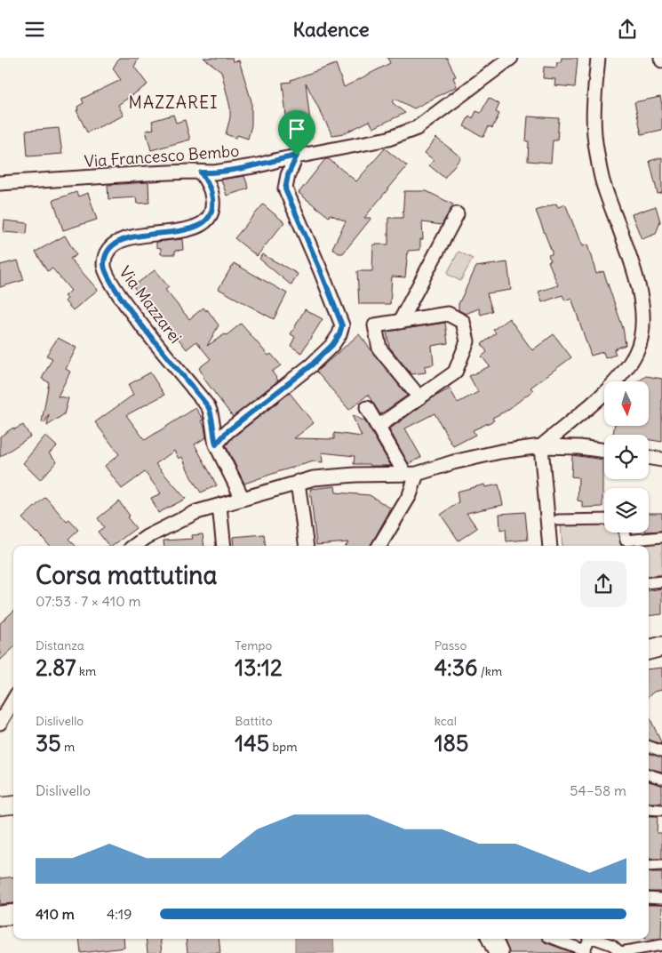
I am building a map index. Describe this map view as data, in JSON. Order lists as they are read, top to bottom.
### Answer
{
  "streets": {
    "street": ["Via Francesco Bembo", "Via Mazzarei"]
  },
  "crossings": [
    ["Via Francesco Bembo", "Via Mazzarei"]
  ],
  "districts": ["MAZZAREI"],
  "north": "bottom",
  "page": {
    "header": "Kadence",
    "heading": ["Corsa mattutina", "07:53 · 7 × 410 m"],
    "stats": [
      ["Distanza", "2.87 km"],
      ["Tempo", "13:12"],
      ["Passo", "4:36 /km"],
      ["Dislivello", "35 m"],
      ["Battito", "145 bpm"],
      ["kcal", "185"]
    ],
    "chart": ["Dislivello", "54–58 m"],
    "list": [
      {
        "name": "410 m",
        "note": "4:19"
      }
    ]
  }
}
